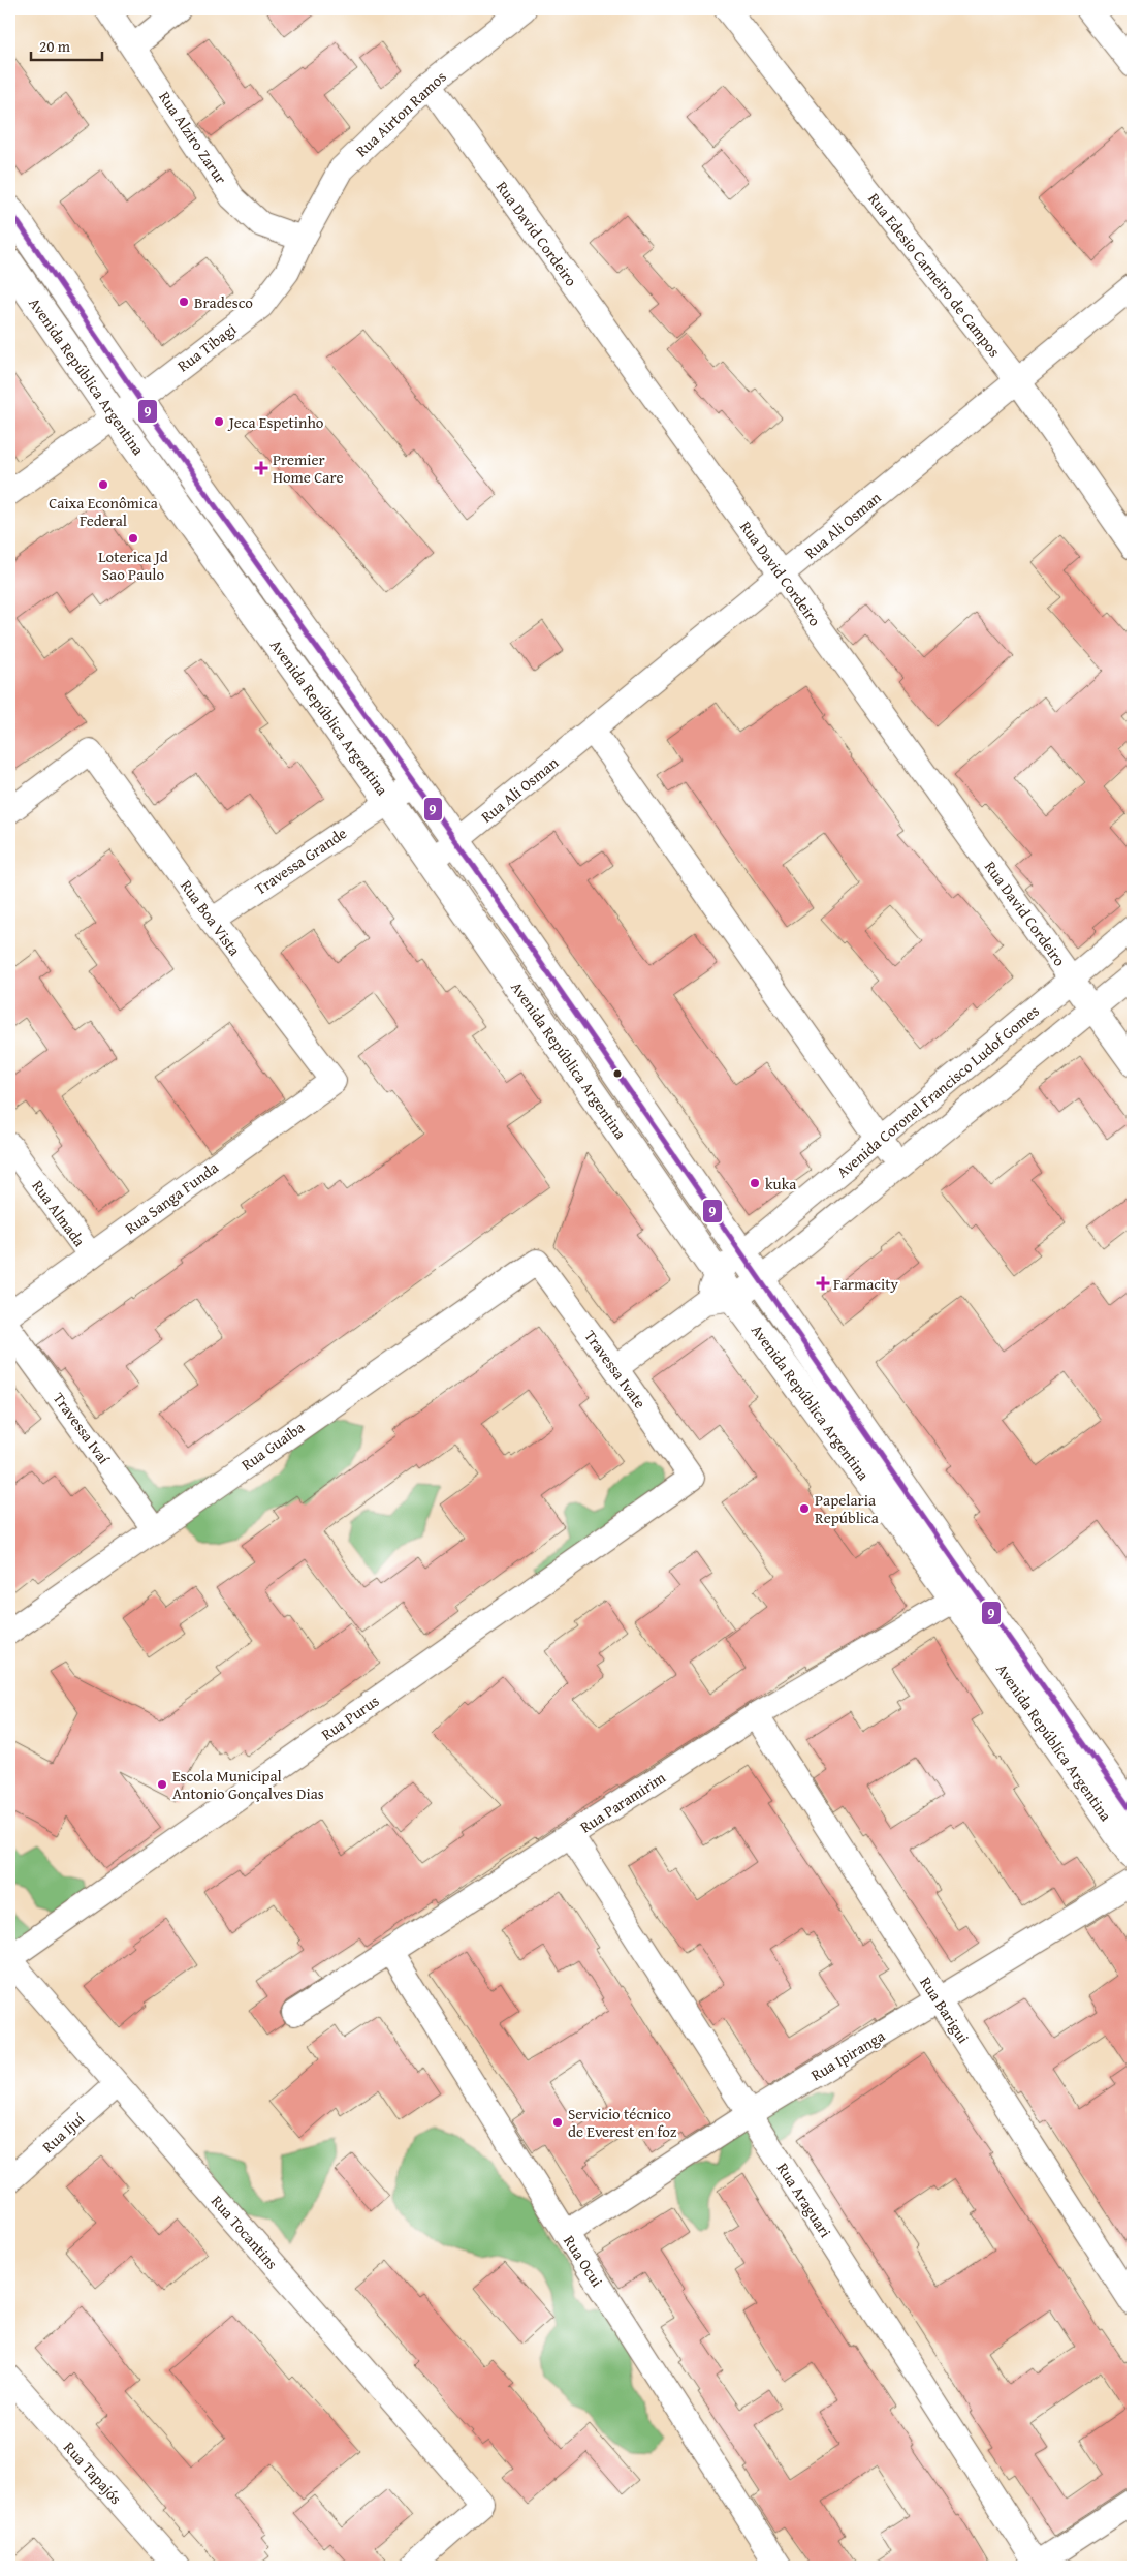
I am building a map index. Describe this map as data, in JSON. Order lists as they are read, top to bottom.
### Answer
{
  "streets": {
    "main road": ["Avenida República Argentina"],
    "street": [
      "Rua Airton Ramos",
      "Rua Alziro Zarur",
      "Rua David Cordeiro",
      "Rua Edesio Carneiro de Campos",
      "Rua Tibagi",
      "Rua Ali Osman",
      "Travessa Grande",
      "Rua Boa Vista",
      "Avenida Coronel Francisco Ludof Gomes",
      "Rua Sanga Funda",
      "Rua Almada",
      "Travessa Ivate",
      "Travessa Ivaí",
      "Rua Guaiba",
      "Rua Purus",
      "Rua Paramirim",
      "Rua Barigui",
      "Rua Ipiranga",
      "Rua Ijuí",
      "Rua Araguari",
      "Rua Tocantins",
      "Rua Ocui",
      "Rua Tapajós"
    ]
  },
  "crossings": [
    ["Rua Airton Ramos", "Rua Alziro Zarur"],
    ["Rua Airton Ramos", "Rua David Cordeiro"],
    ["Rua Airton Ramos", "Rua Tibagi"],
    ["Rua Alziro Zarur", "Rua Tibagi"],
    ["Rua David Cordeiro", "Rua Ali Osman"],
    ["Rua David Cordeiro", "Avenida Coronel Francisco Ludof Gomes"],
    ["Rua Edesio Carneiro de Campos", "Rua Ali Osman"],
    ["Rua Tibagi", "Avenida República Argentina"],
    ["Avenida República Argentina", "Rua Ali Osman"],
    ["Avenida República Argentina", "Travessa Grande"],
    ["Avenida República Argentina", "Avenida Coronel Francisco Ludof Gomes"],
    ["Avenida República Argentina", "Rua Paramirim"],
    ["Travessa Grande", "Rua Boa Vista"],
    ["Rua Boa Vista", "Rua Sanga Funda"],
    ["Rua Sanga Funda", "Rua Almada"],
    ["Travessa Ivate", "Rua Guaiba"],
    ["Travessa Ivate", "Rua Purus"],
    ["Travessa Ivaí", "Rua Guaiba"],
    ["Rua Purus", "Rua Tocantins"],
    ["Rua Paramirim", "Rua Barigui"],
    ["Rua Paramirim", "Rua Araguari"],
    ["Rua Paramirim", "Rua Ocui"],
    ["Rua Barigui", "Rua Ipiranga"],
    ["Rua Ipiranga", "Rua Araguari"],
    ["Rua Ipiranga", "Rua Ocui"],
    ["Rua Ijuí", "Rua Tocantins"]
  ],
  "places": {
    "other": [
      "Bradesco",
      "Jeca Espetinho",
      "Caixa Econômica Federal",
      "Loterica Jd Sao Paulo",
      "kuka",
      "Papelaria República",
      "Escola Municipal Antonio Gonçalves Dias",
      "Servicio técnico de Everest en foz"
    ],
    "health": ["Premier Home Care", "Farmacity"]
  },
  "lines": ["transit line 9"],
  "scale_bar": "20 m"
}
